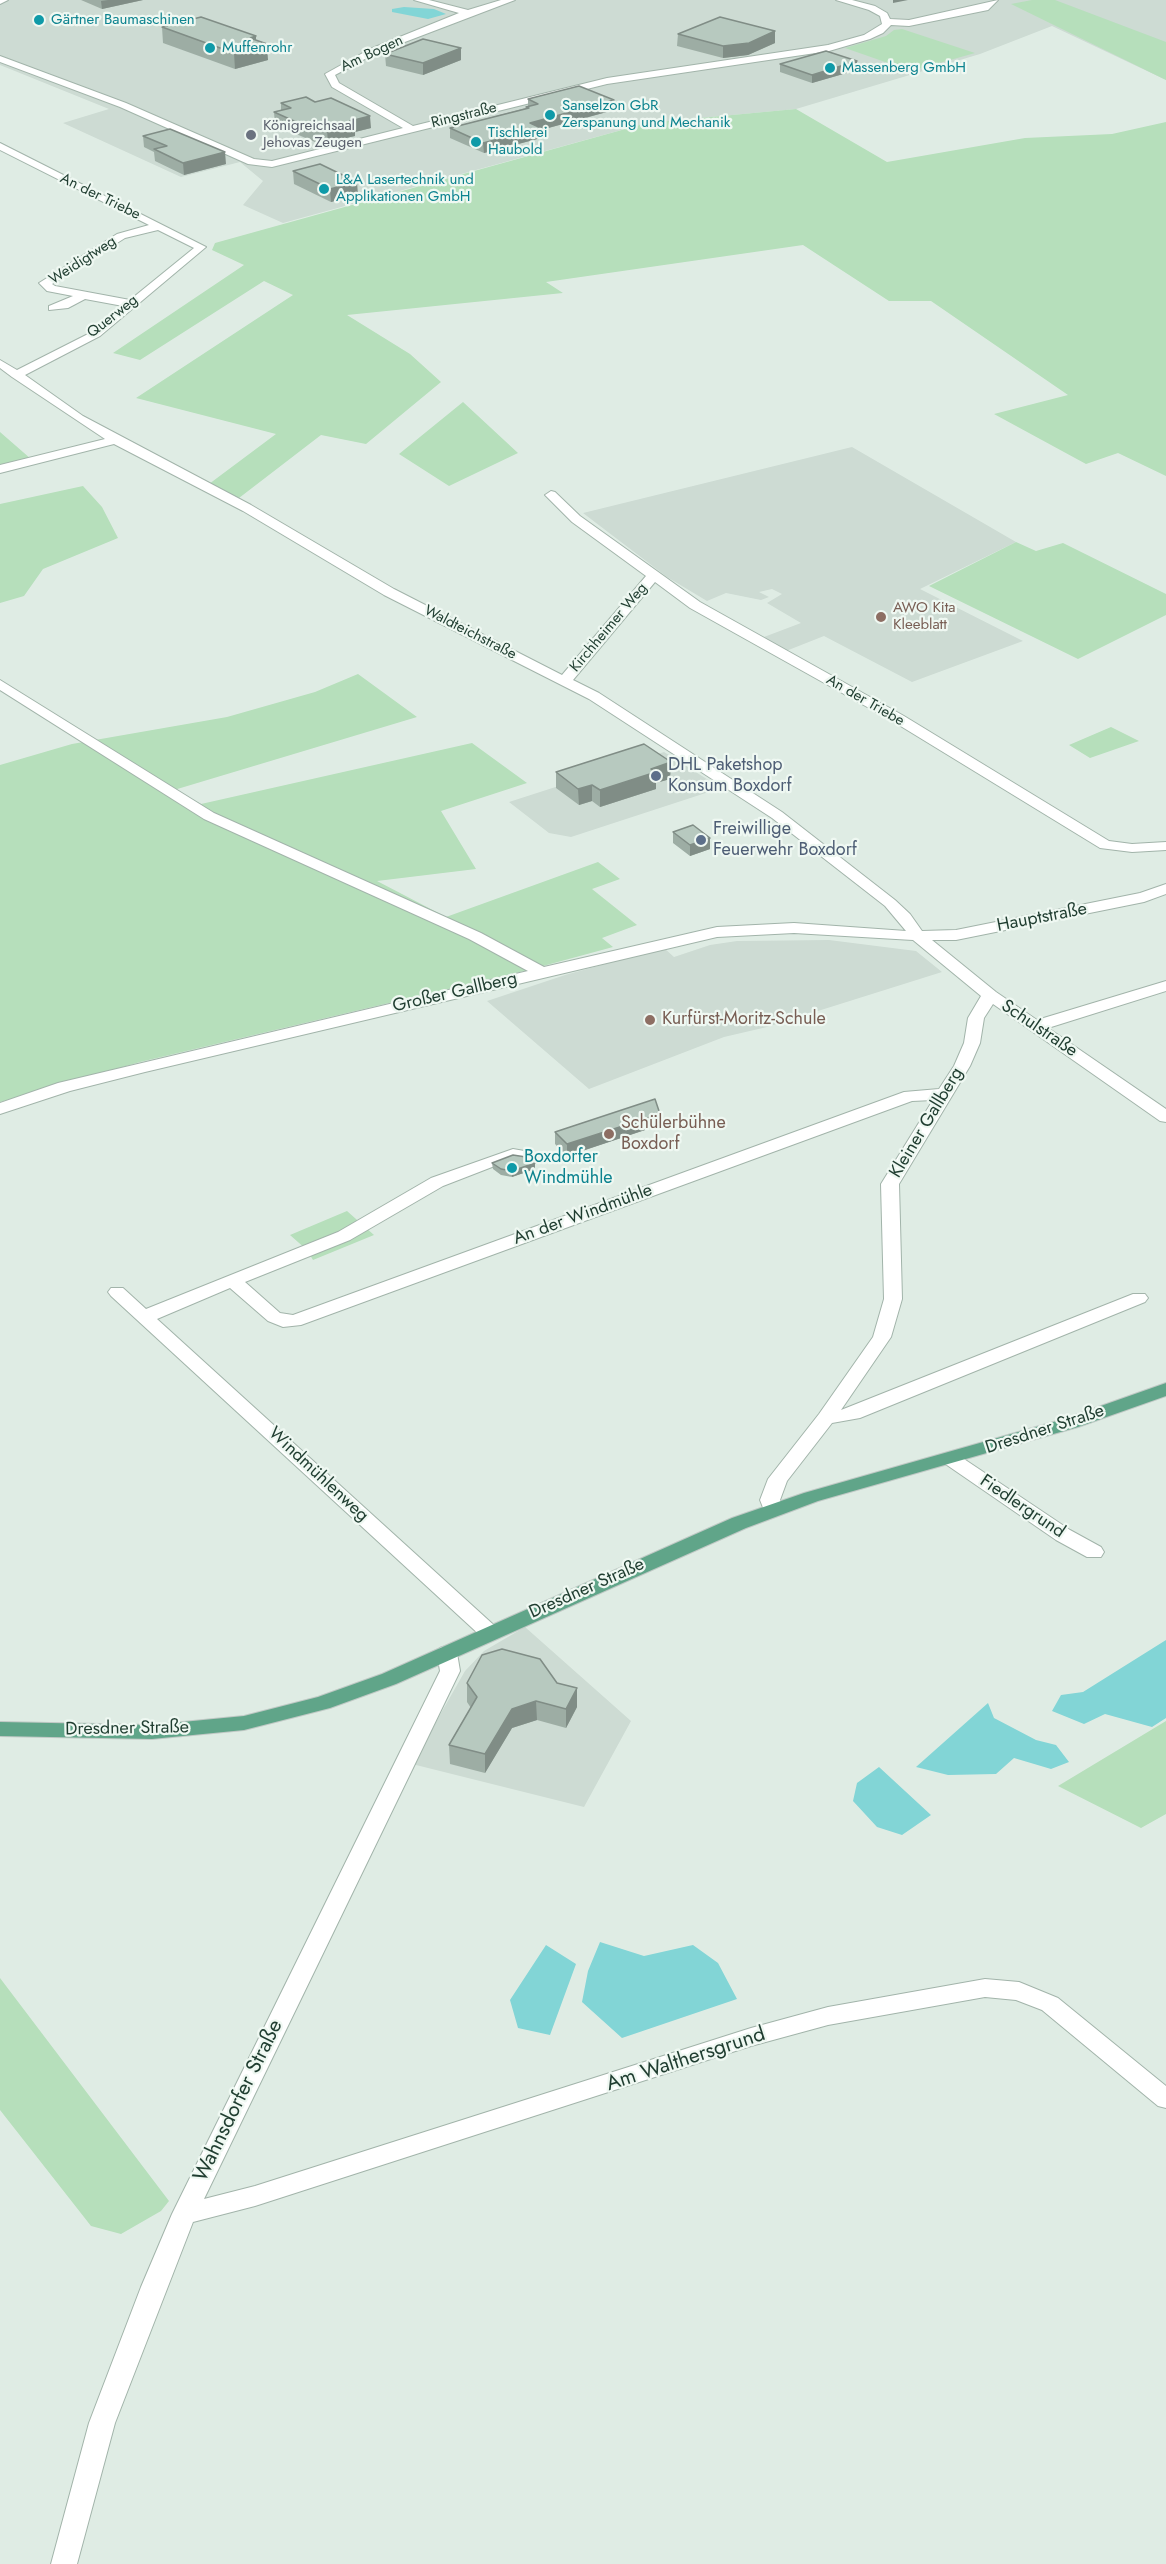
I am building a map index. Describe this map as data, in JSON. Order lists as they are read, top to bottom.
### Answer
{
  "streets": {
    "main road": ["Dresdner Straße"],
    "street": [
      "Am Bogen",
      "Ringstraße",
      "An der Triebe",
      "Weidigtweg",
      "Querweg",
      "Kirchheimer Weg",
      "Waldteichstraße",
      "Hauptstraße",
      "Großer Gallberg",
      "Schulstraße",
      "Kleiner Gallberg",
      "An der Windmühle",
      "Windmühlenweg",
      "Fiedlergrund",
      "Am Walthersgrund",
      "Wahnsdorfer Straße"
    ]
  },
  "crossings": [
    ["Am Bogen", "Ringstraße"],
    ["An der Triebe", "Weidigtweg"],
    ["An der Triebe", "Querweg"],
    ["An der Triebe", "Kirchheimer Weg"],
    ["Weidigtweg", "Querweg"],
    ["Querweg", "Waldteichstraße"],
    ["Kirchheimer Weg", "Waldteichstraße"],
    ["Waldteichstraße", "Hauptstraße"],
    ["Waldteichstraße", "Großer Gallberg"],
    ["Waldteichstraße", "Schulstraße"],
    ["Hauptstraße", "Großer Gallberg"],
    ["Hauptstraße", "Schulstraße"],
    ["Großer Gallberg", "Schulstraße"],
    ["Schulstraße", "Kleiner Gallberg"],
    ["Kleiner Gallberg", "An der Windmühle"],
    ["Kleiner Gallberg", "Dresdner Straße"],
    ["Dresdner Straße", "Windmühlenweg"],
    ["Dresdner Straße", "Fiedlergrund"],
    ["Dresdner Straße", "Wahnsdorfer Straße"],
    ["Am Walthersgrund", "Wahnsdorfer Straße"]
  ],
  "places": [
    "Gärtner Baumaschinen",
    "Muffenrohr",
    "Massenberg GmbH",
    "Sanselzon GbR Zerspanung und Mechanik",
    "Königreichsaal Jehovas Zeugen",
    "Tischlerei Haubold",
    "L&A Lasertechnik und Applikationen GmbH",
    "AWO Kita Kleeblatt",
    "DHL Paketshop Konsum Boxdorf",
    "Freiwillige Feuerwehr Boxdorf",
    "Kurfürst-Moritz-Schule",
    "Schülerbühne Boxdorf",
    "Boxdorfer Windmühle"
  ]
}
